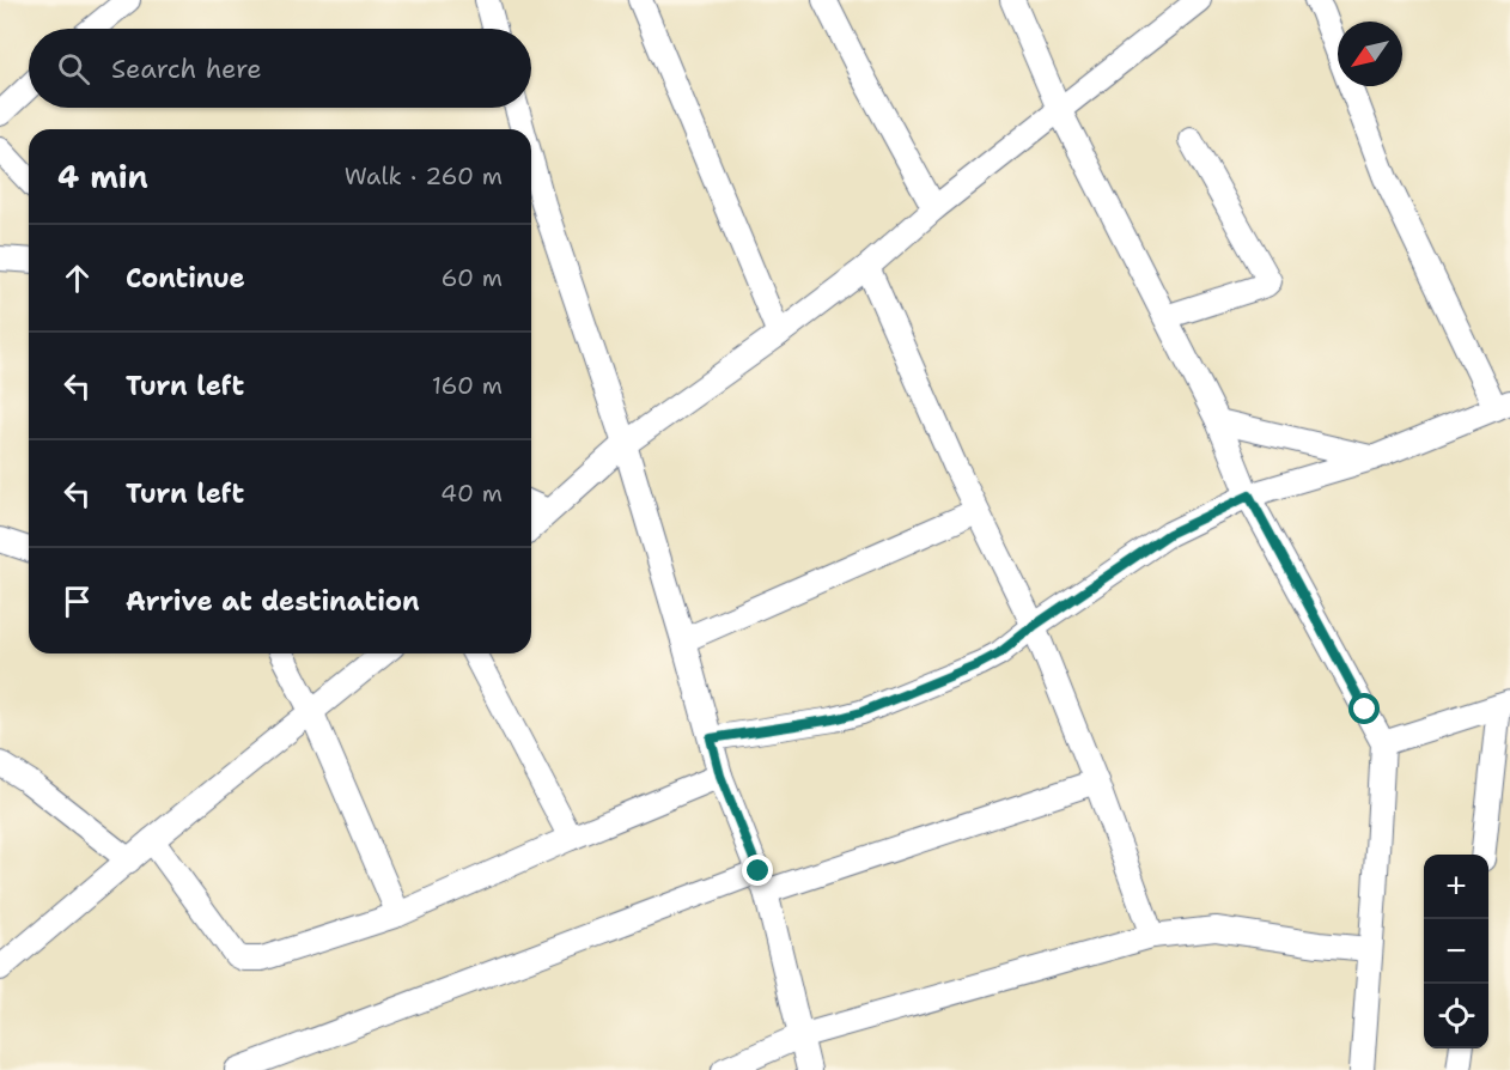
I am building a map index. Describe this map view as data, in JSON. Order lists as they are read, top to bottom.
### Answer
{
  "north": "bottom left",
  "page": {
    "search": "Search here",
    "heading": ["4 min", "Walk · 260 m"],
    "list": [
      ["Continue", "60 m"],
      ["Turn left", "160 m"],
      ["Turn left", "40 m"],
      "Arrive at destination"
    ],
    "map_buttons": ["+", "−"]
  }
}
